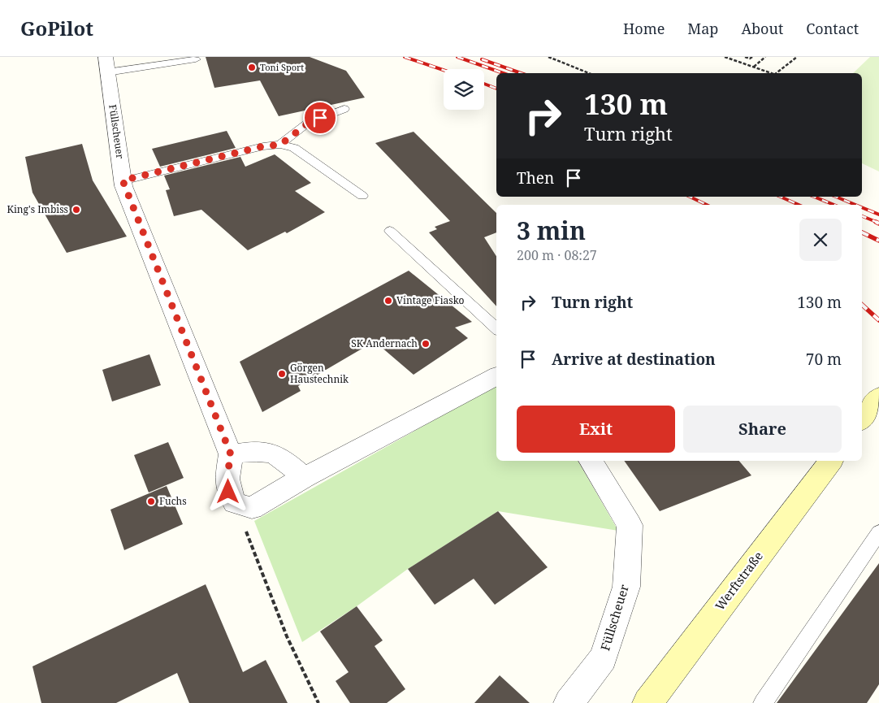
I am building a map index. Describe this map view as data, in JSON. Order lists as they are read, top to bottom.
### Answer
{
  "streets": {
    "street": ["Füllscheuer", "Werftstraße"]
  },
  "places": [
    "Toni Sport",
    "King's Imbiss",
    "Vintage Fiasko",
    "SK Andernach",
    "Görgen Haustechnik",
    "Fuchs"
  ],
  "page": {
    "header": "GoPilot",
    "nav": [
      "Home",
      "Map",
      "About",
      "Contact"
    ],
    "turn": ["130 m", "Turn right"],
    "then": "Then",
    "heading": ["3 min", "200 m · 08:27"],
    "list": [
      {
        "name": "Turn right",
        "value": "130 m"
      },
      {
        "name": "Arrive at destination",
        "value": "70 m"
      }
    ],
    "buttons": ["Exit", "Share"]
  }
}
